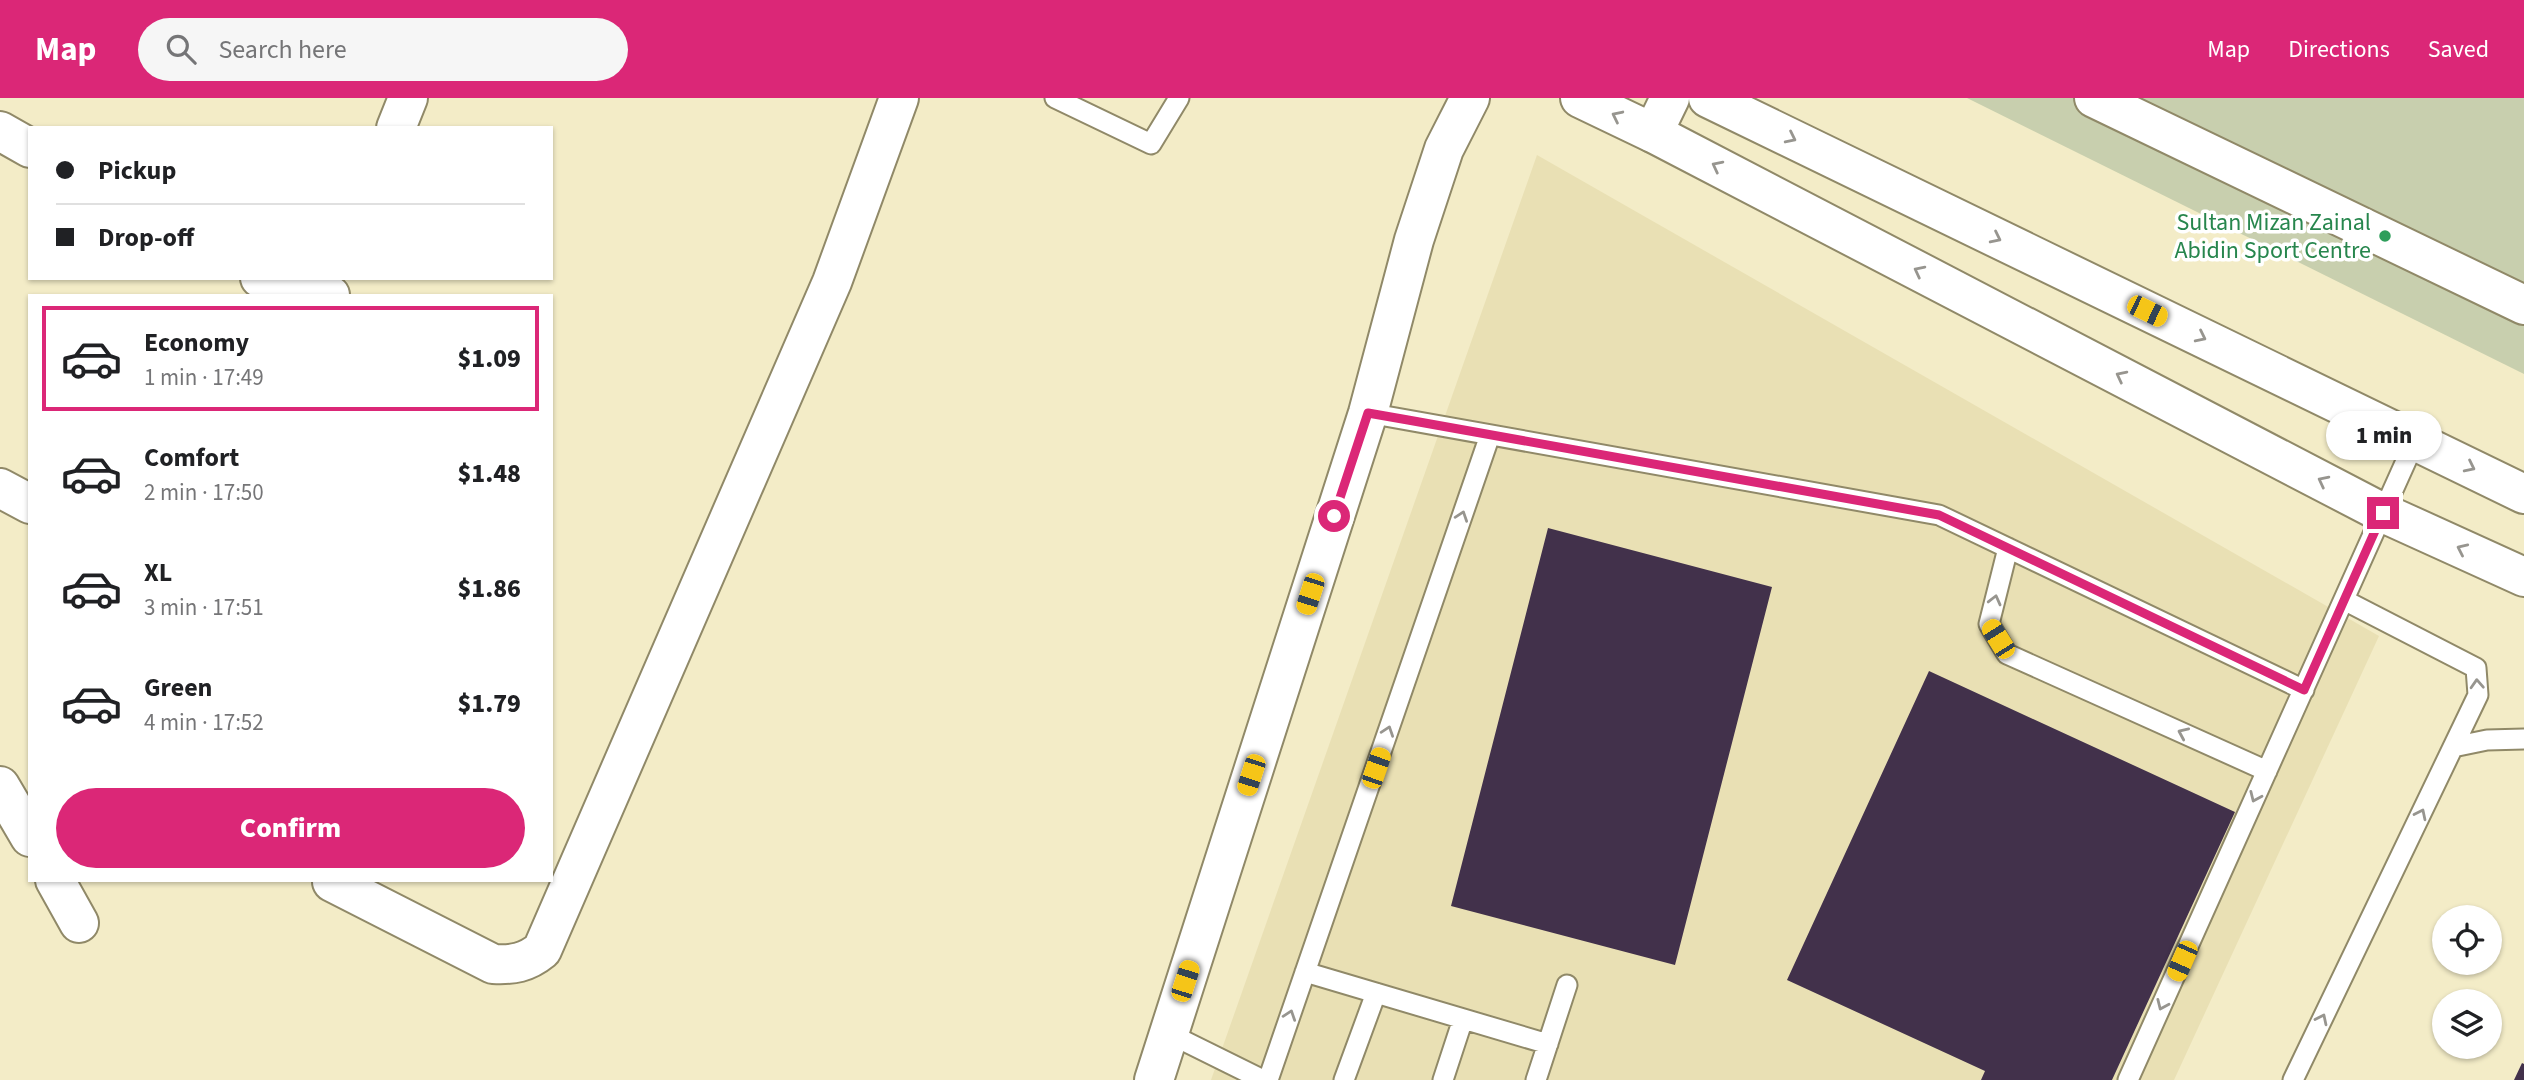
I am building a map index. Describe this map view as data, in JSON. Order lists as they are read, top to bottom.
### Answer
{
  "places": ["Sultan Mizan Zainal Abidin Sport Centre"],
  "page": {
    "header": "Map",
    "search": "Search here",
    "nav": ["Map", "Directions", "Saved"],
    "banner": ["Pickup", "Drop-off"],
    "list": [
      {
        "name": "Economy",
        "note": "1 min · 17:49",
        "value": "$1.09"
      },
      {
        "name": "Comfort",
        "note": "2 min · 17:50",
        "value": "$1.48"
      },
      {
        "name": "XL",
        "note": "3 min · 17:51",
        "value": "$1.86"
      },
      {
        "name": "Green",
        "note": "4 min · 17:52",
        "value": "$1.79"
      }
    ],
    "bubble": "1 min",
    "buttons": "Confirm"
  }
}
